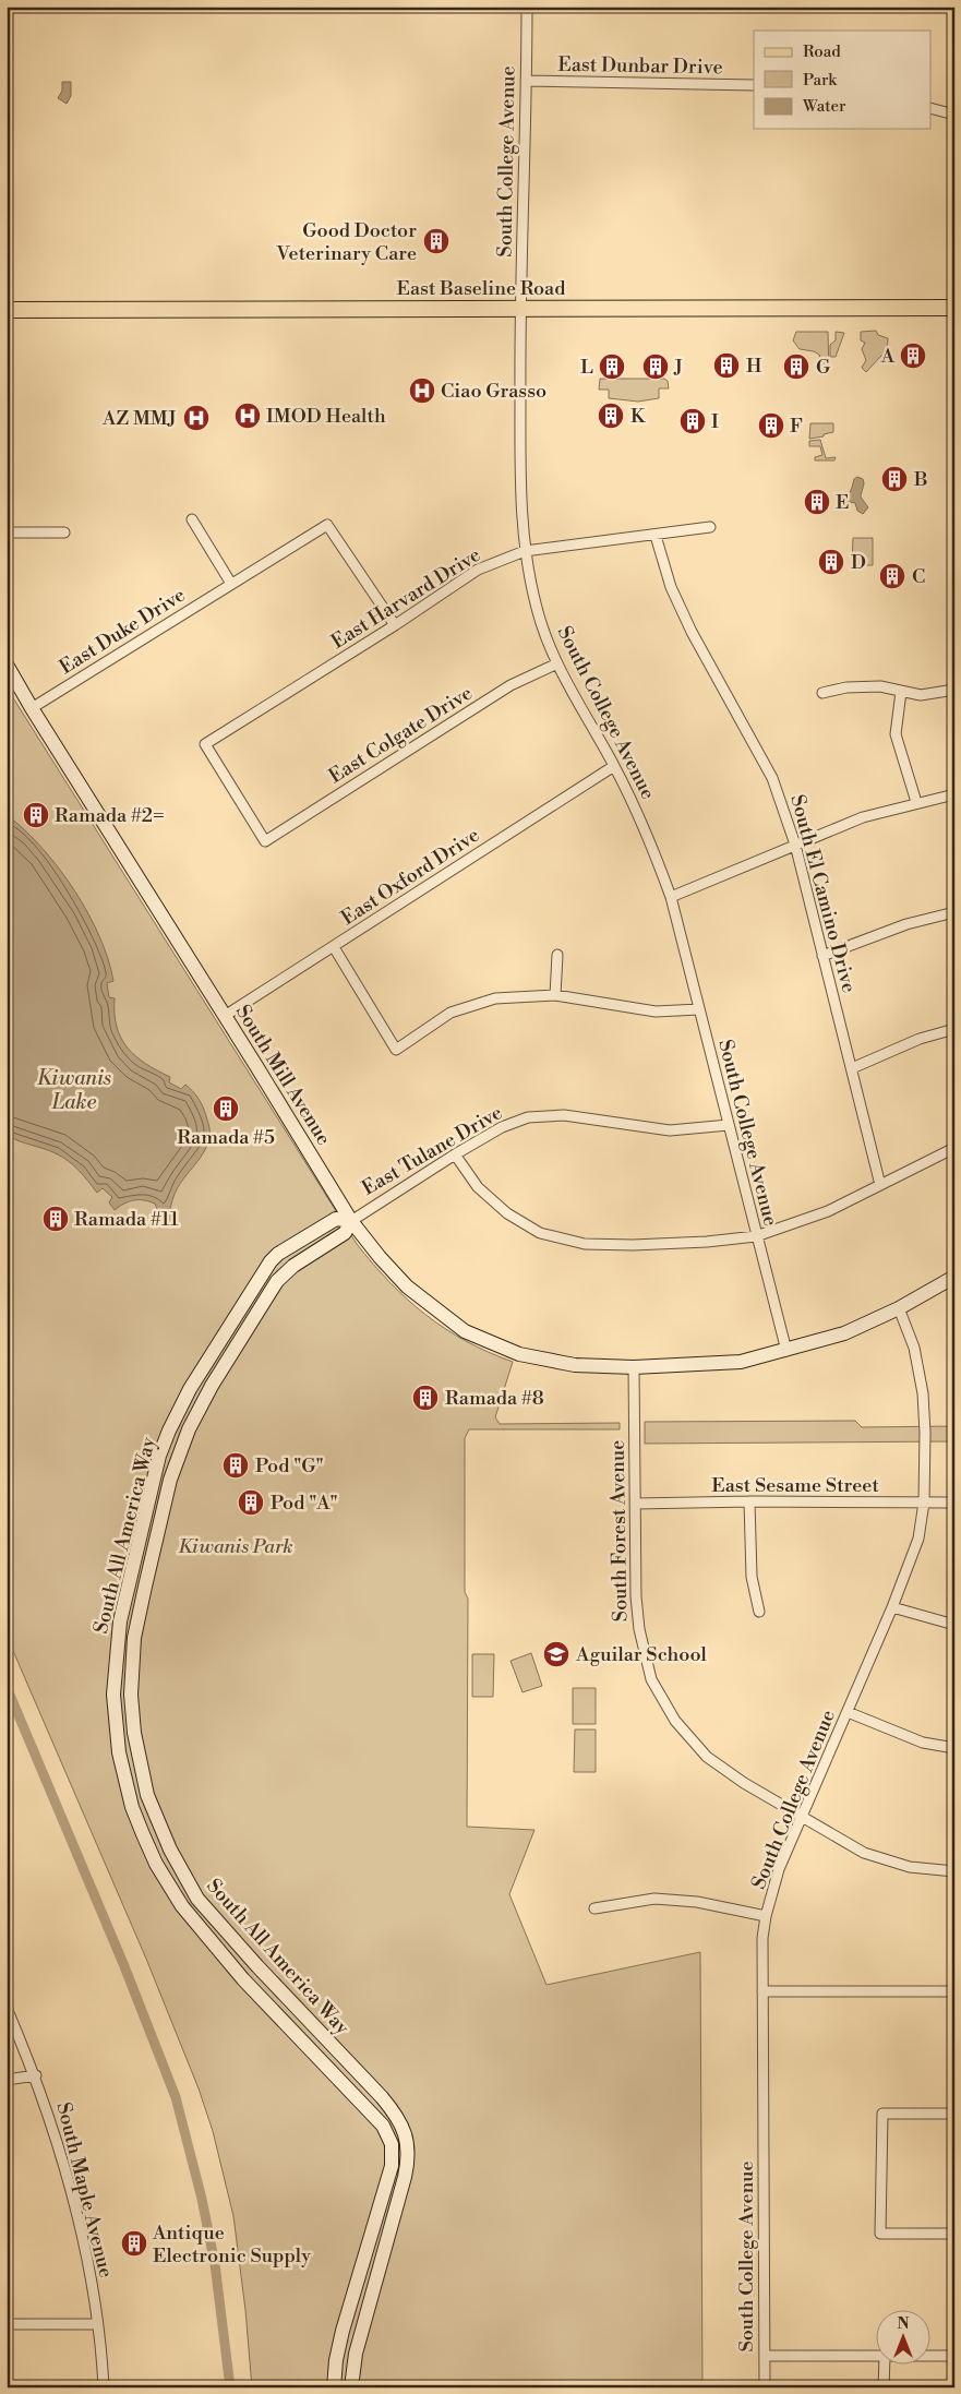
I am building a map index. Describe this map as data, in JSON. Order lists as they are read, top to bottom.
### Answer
{
  "streets": {
    "main road": ["East Baseline Road"],
    "street": [
      "East Dunbar Drive",
      "South College Avenue",
      "East Harvard Drive",
      "East Duke Drive",
      "East Colgate Drive",
      "East Oxford Drive",
      "South El Camino Drive",
      "South Mill Avenue",
      "East Tulane Drive",
      "East Sesame Street",
      "South Forest Avenue",
      "South All America Way",
      "South Maple Avenue"
    ]
  },
  "crossings": [
    ["East Dunbar Drive", "South College Avenue"],
    ["South College Avenue", "East Baseline Road"],
    ["South College Avenue", "East Harvard Drive"],
    ["South College Avenue", "East Colgate Drive"],
    ["South College Avenue", "East Oxford Drive"],
    ["South College Avenue", "South Mill Avenue"],
    ["South College Avenue", "East Tulane Drive"],
    ["South College Avenue", "East Sesame Street"],
    ["South College Avenue", "South Forest Avenue"],
    ["East Harvard Drive", "East Duke Drive"],
    ["East Harvard Drive", "East Colgate Drive"],
    ["East Harvard Drive", "South El Camino Drive"],
    ["East Duke Drive", "South Mill Avenue"],
    ["East Oxford Drive", "South Mill Avenue"],
    ["South Mill Avenue", "East Tulane Drive"],
    ["South Mill Avenue", "South Forest Avenue"],
    ["South Mill Avenue", "South All America Way"],
    ["East Tulane Drive", "South All America Way"],
    ["East Sesame Street", "South Forest Avenue"]
  ],
  "water": ["Kiwanis Lake"],
  "parks": ["Kiwanis Park"],
  "places": {
    "building": [
      "Good Doctor Veterinary Care",
      "A",
      "H",
      "L",
      "J",
      "G",
      "K",
      "I",
      "F",
      "B",
      "E",
      "D",
      "C",
      "Ramada #2=",
      "Ramada #5",
      "Ramada #11",
      "Ramada #8",
      "Pod \"G\"",
      "Pod \"A\"",
      "Antique Electronic Supply"
    ],
    "hospital": ["Ciao Grasso", "IMOD Health", "AZ MMJ"],
    "school or university": ["Aguilar School"]
  },
  "legend": ["Road", "Park", "Water"],
  "north": "top"
}
